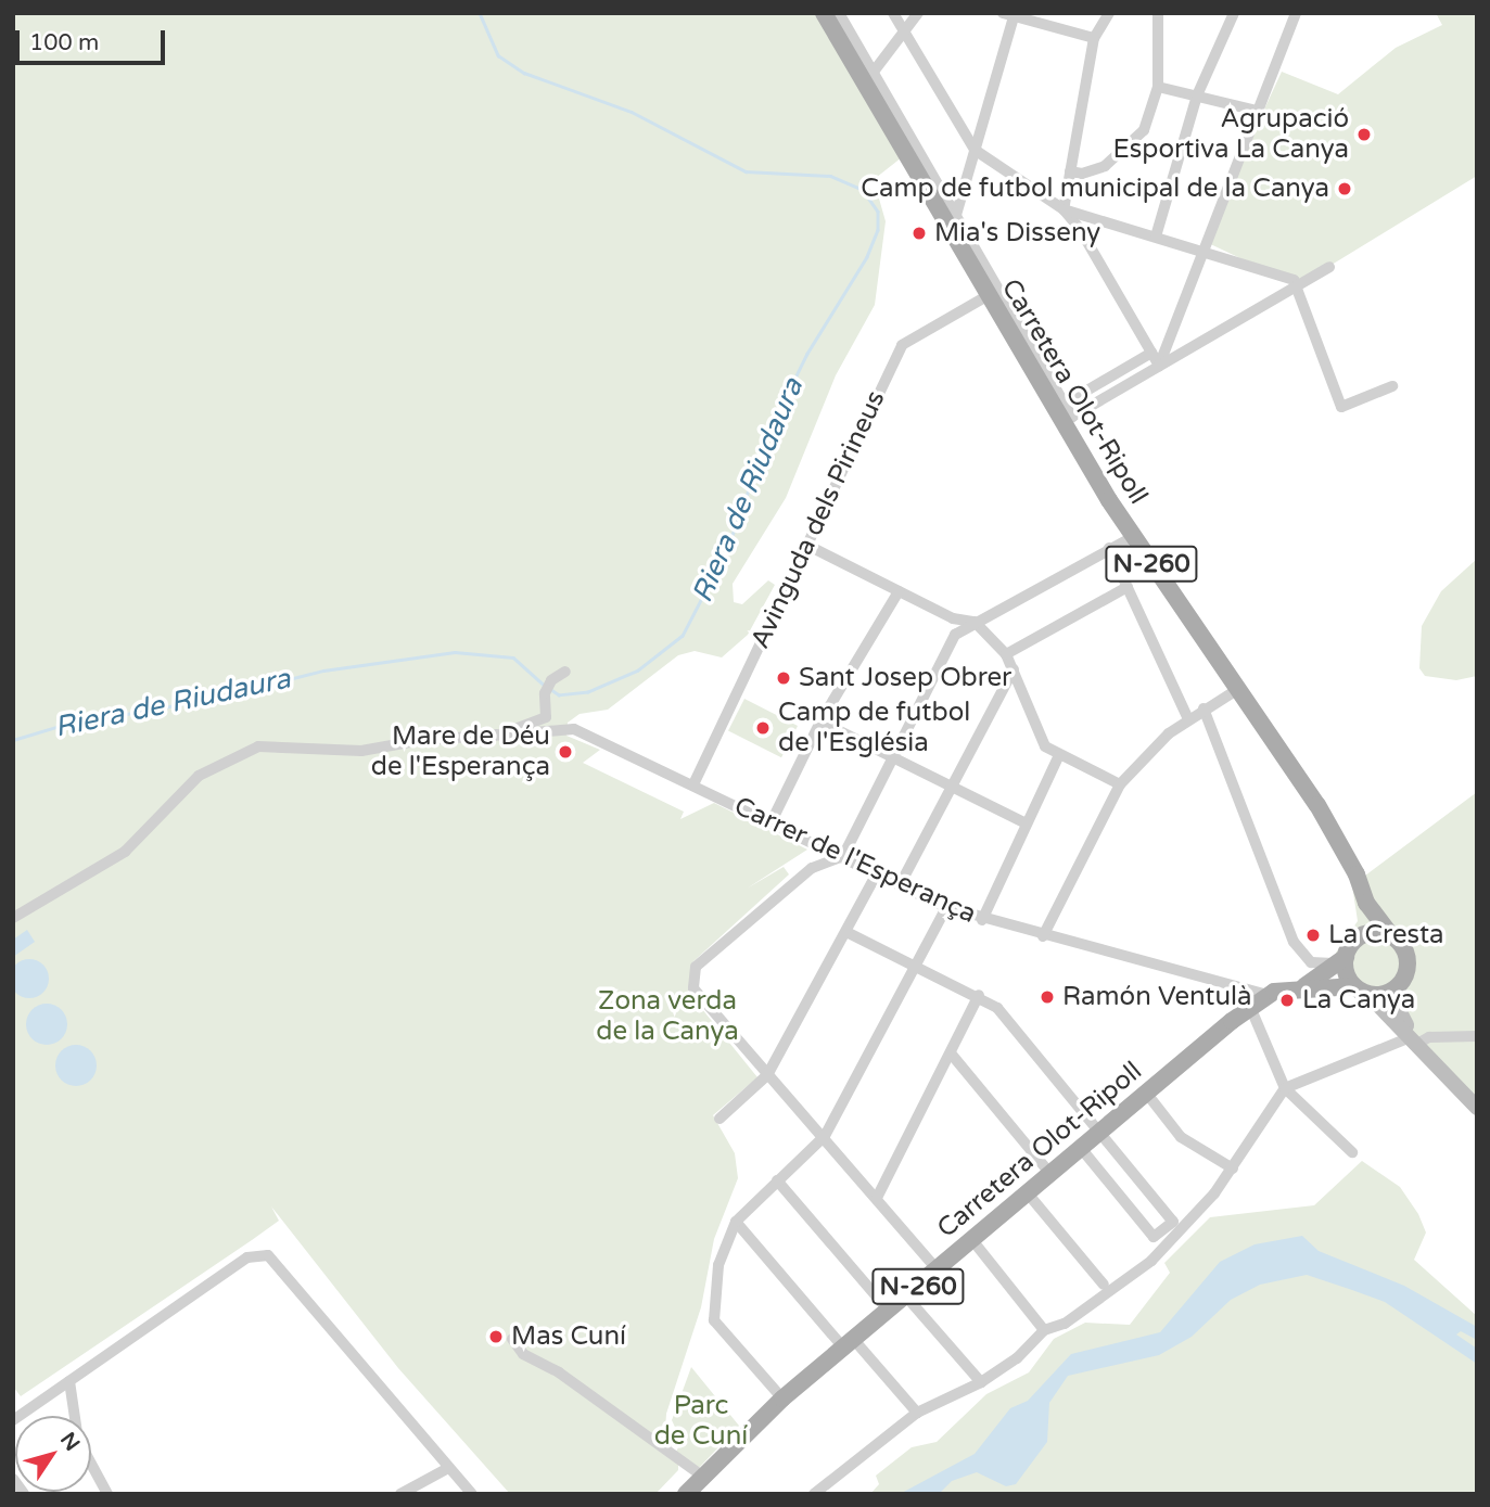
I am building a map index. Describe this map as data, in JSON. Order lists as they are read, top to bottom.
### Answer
{
  "streets": {
    "main road": ["Carretera Olot-Ripoll", "N-260"],
    "street": ["Avinguda dels Pirineus", "Carrer de l'Esperança"]
  },
  "crossings": [
    ["Carretera Olot-Ripoll", "Avinguda dels Pirineus"],
    ["Carretera Olot-Ripoll", "N-260"],
    ["Carretera Olot-Ripoll", "Carrer de l'Esperança"],
    ["Avinguda dels Pirineus", "Carrer de l'Esperança"]
  ],
  "water": ["Riera de Riudaura"],
  "parks": ["Zona verda de la Canya", "Parc de Cuní"],
  "places": [
    "Agrupació Esportiva La Canya",
    "Camp de futbol municipal de la Canya",
    "Mia's Disseny",
    "Sant Josep Obrer",
    "Camp de futbol de l'Església",
    "Mare de Déu de l'Esperança",
    "La Cresta",
    "Ramón Ventulà",
    "La Canya",
    "Mas Cuní"
  ],
  "scale_bar": "100 m",
  "north": "top right"
}
